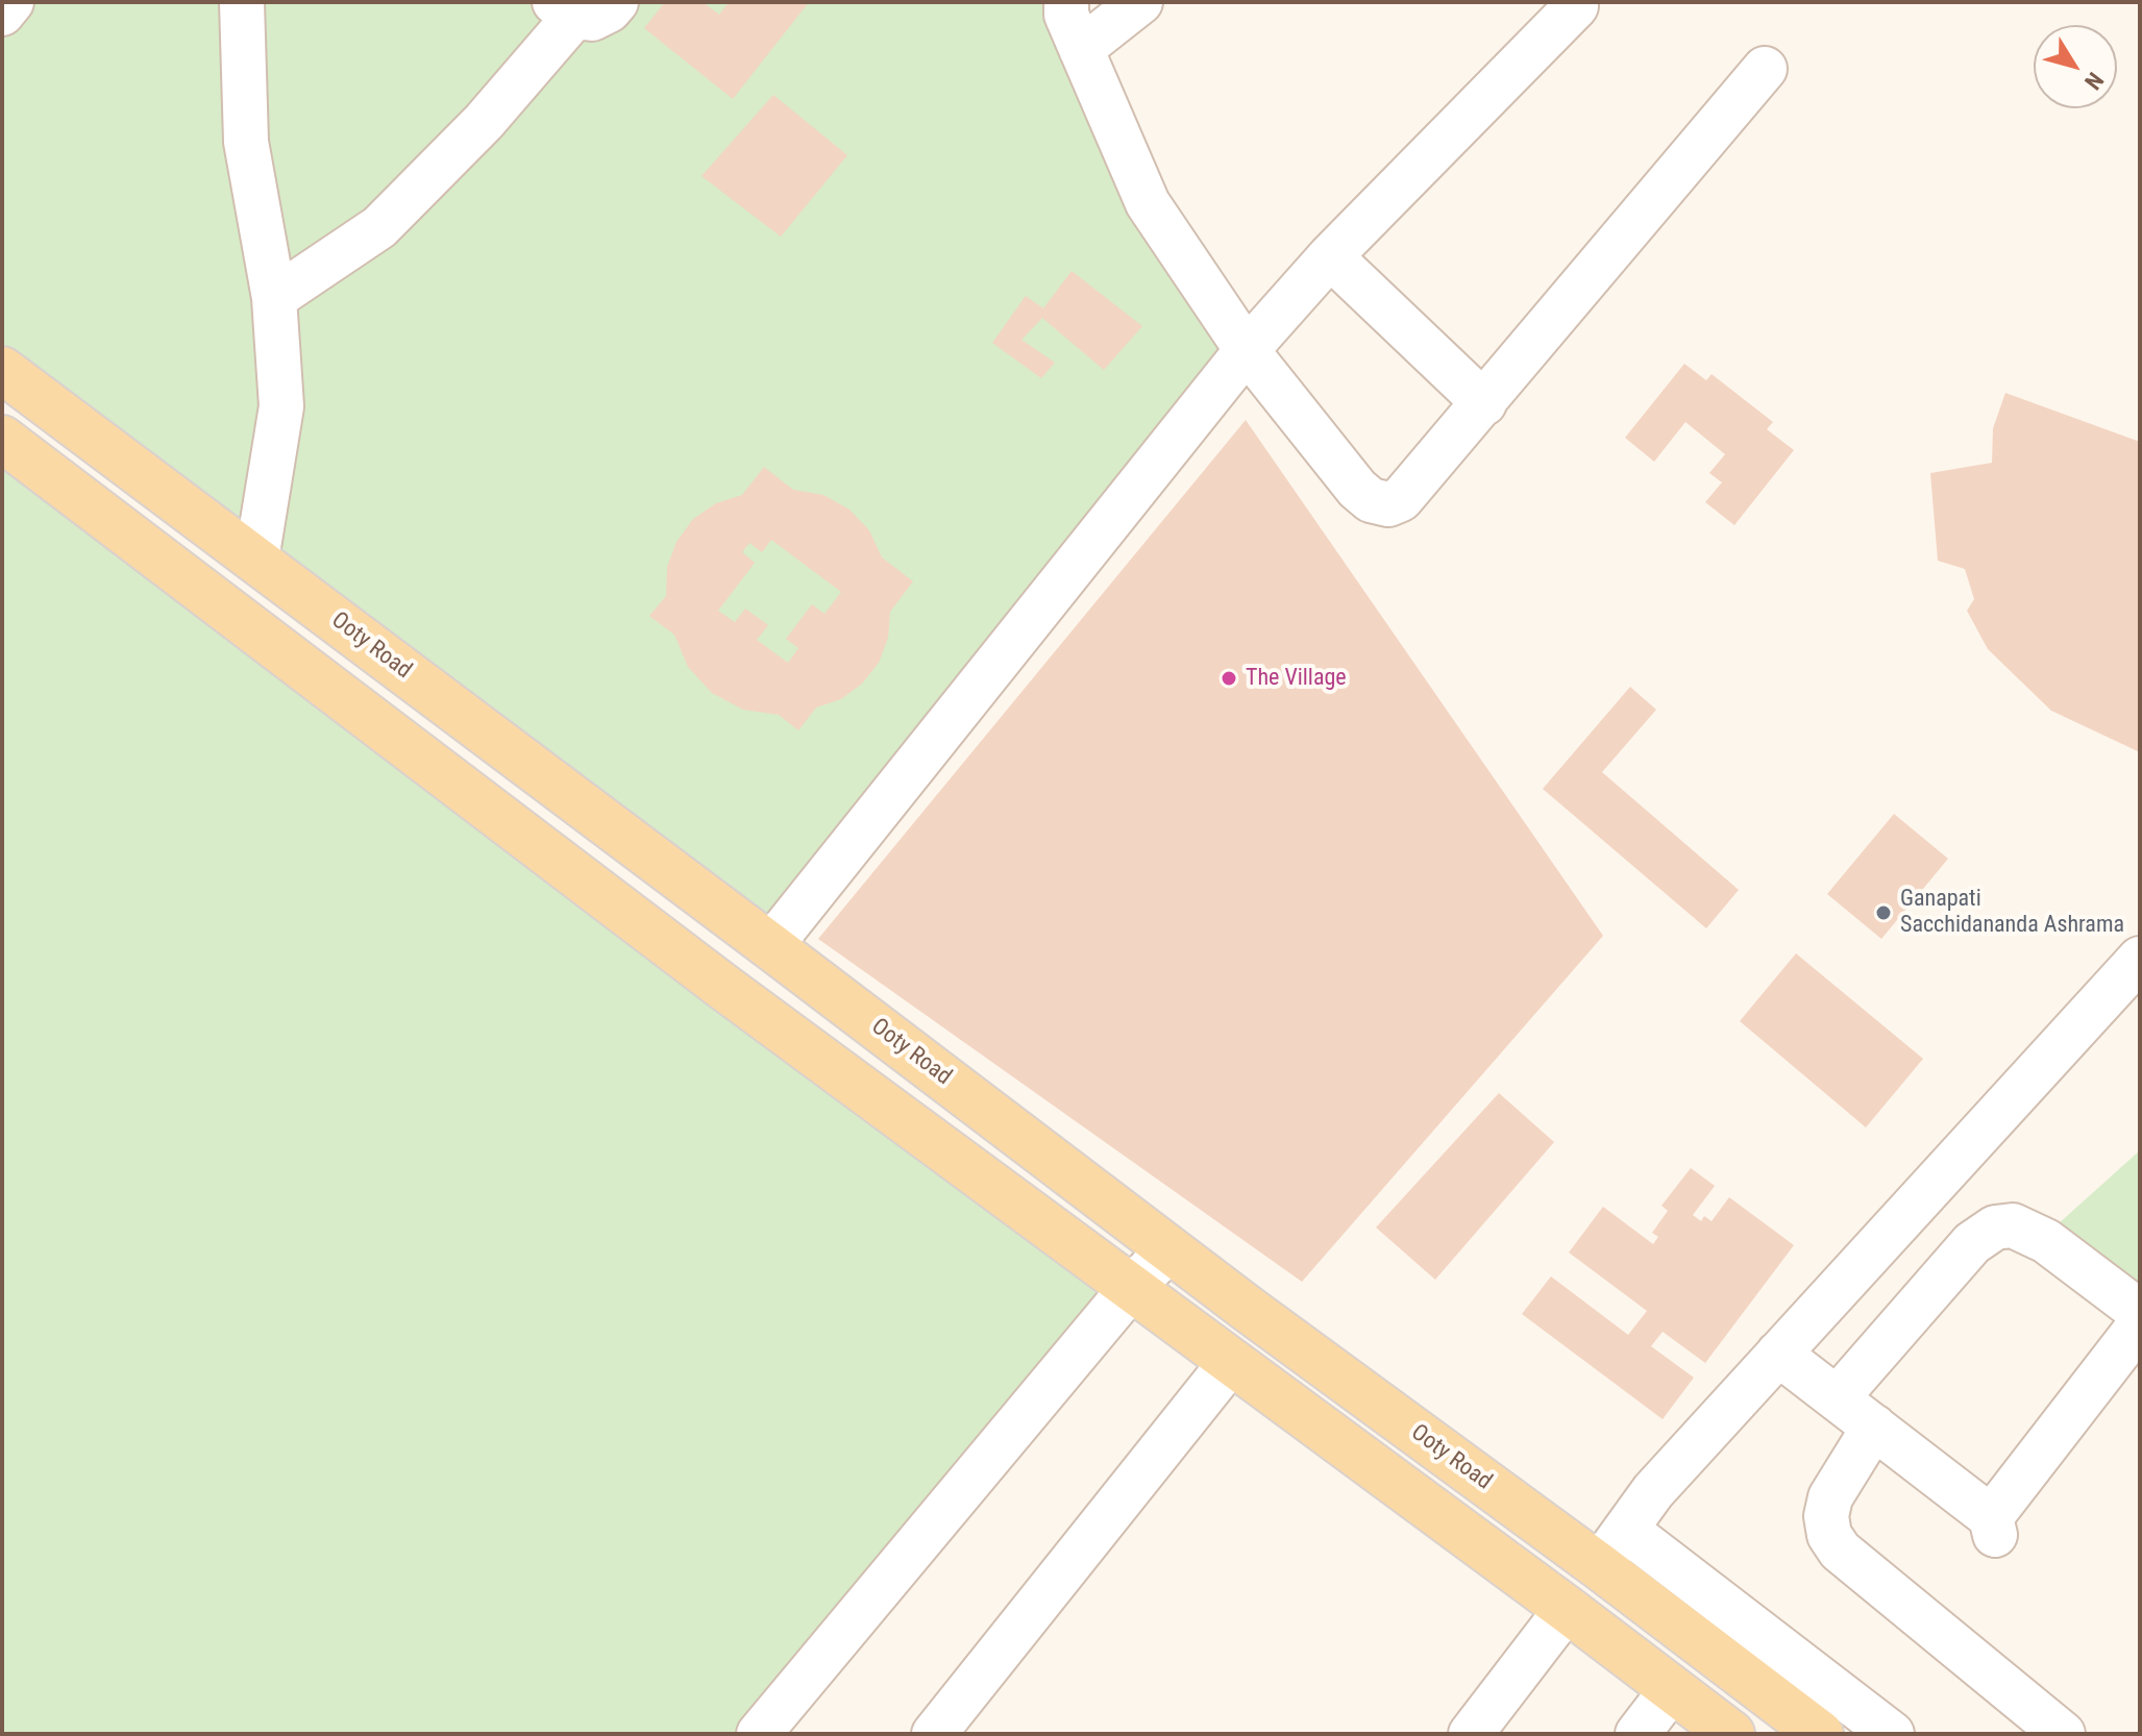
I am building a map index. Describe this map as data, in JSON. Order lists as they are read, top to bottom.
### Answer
{
  "streets": {
    "main road": ["Ooty Road"]
  },
  "places": ["The Village", "Ganapati Sacchidananda Ashrama"],
  "north": "bottom right"
}
